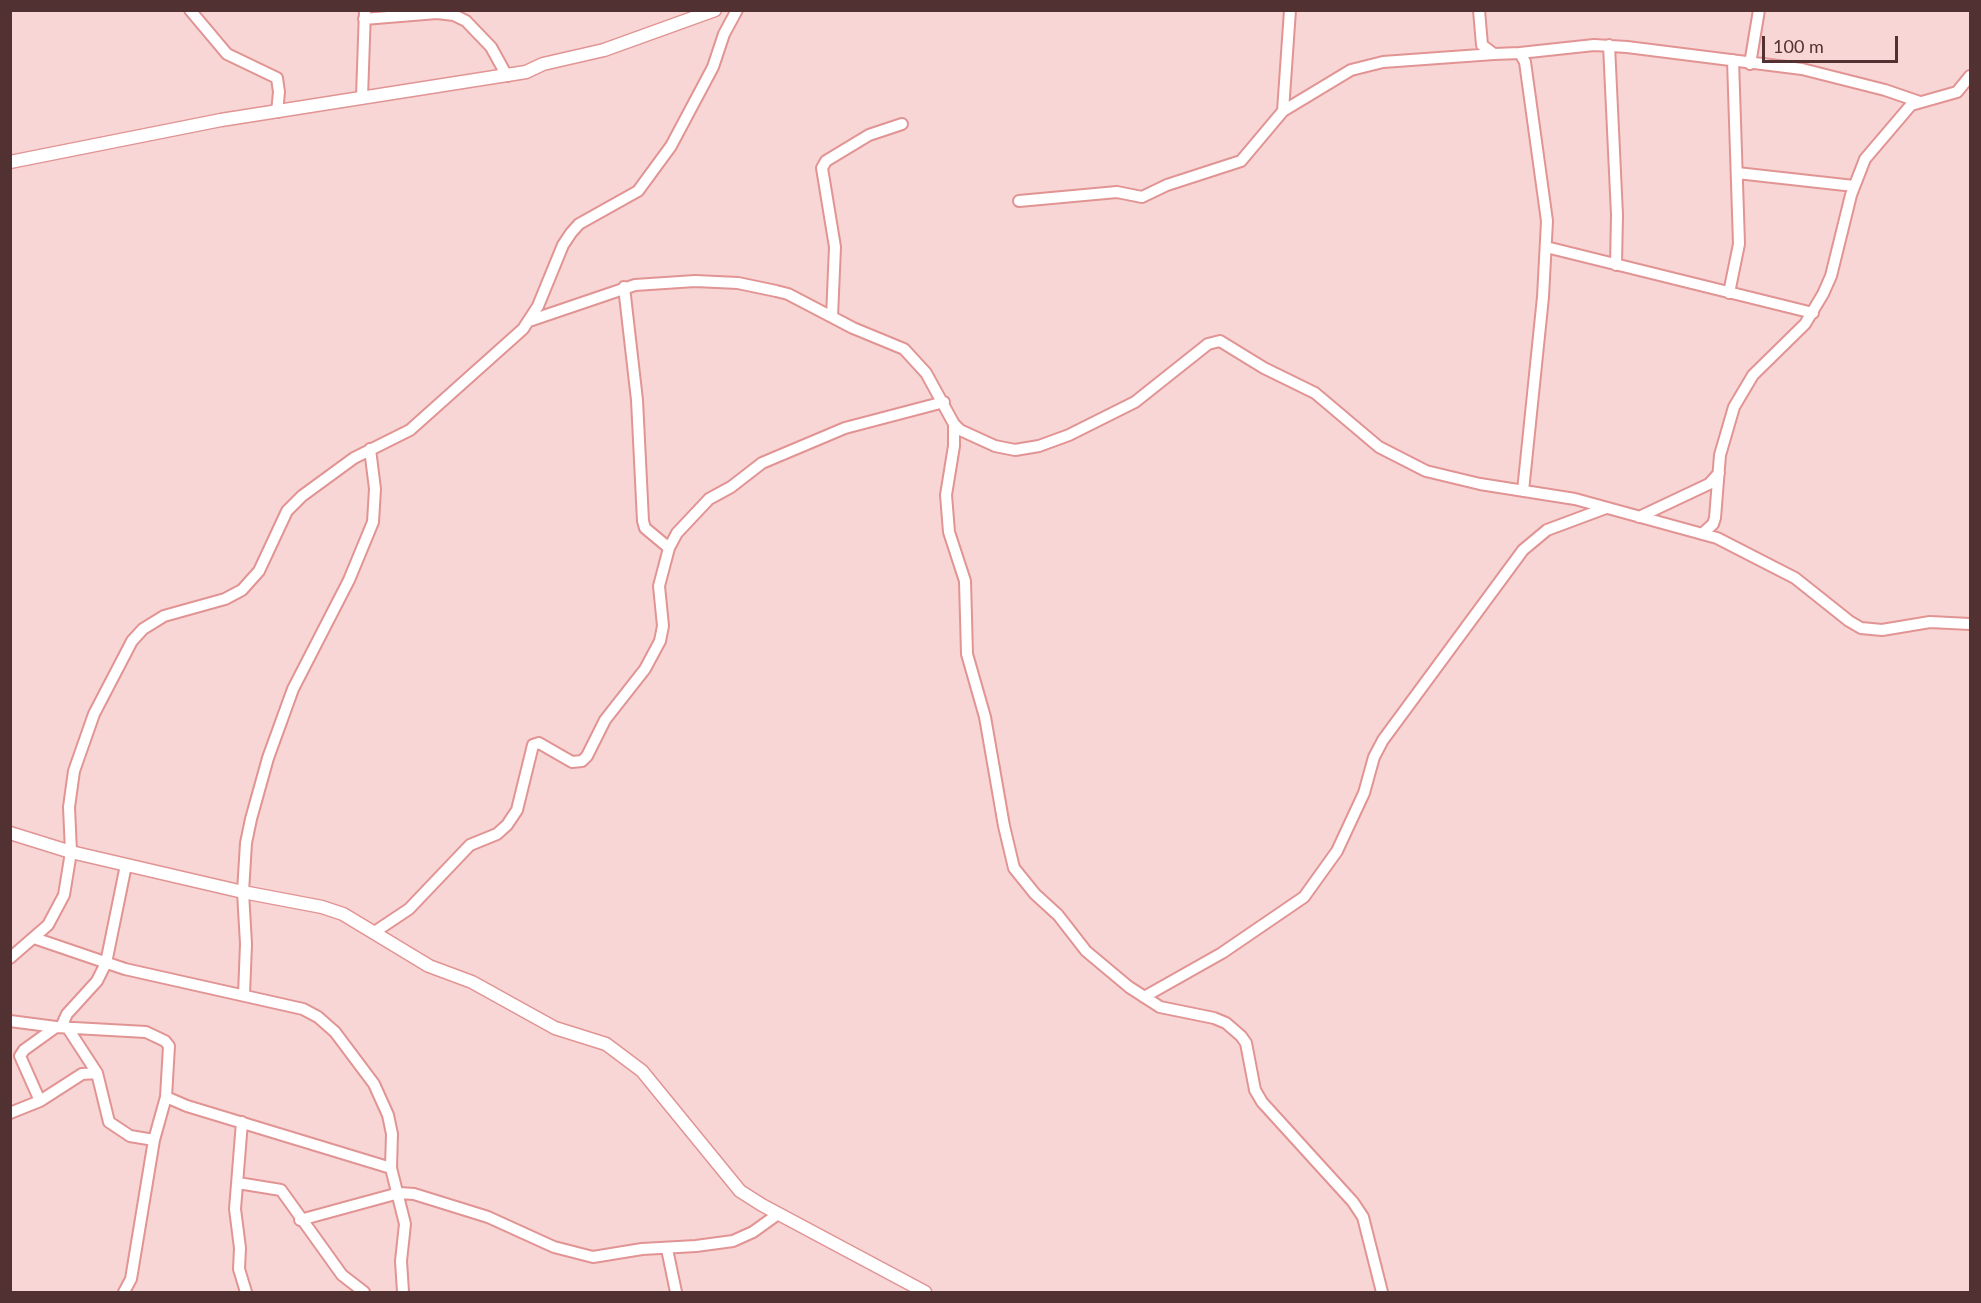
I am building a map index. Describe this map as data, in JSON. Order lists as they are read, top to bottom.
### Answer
{
  "scale_bar": "100 m"
}
